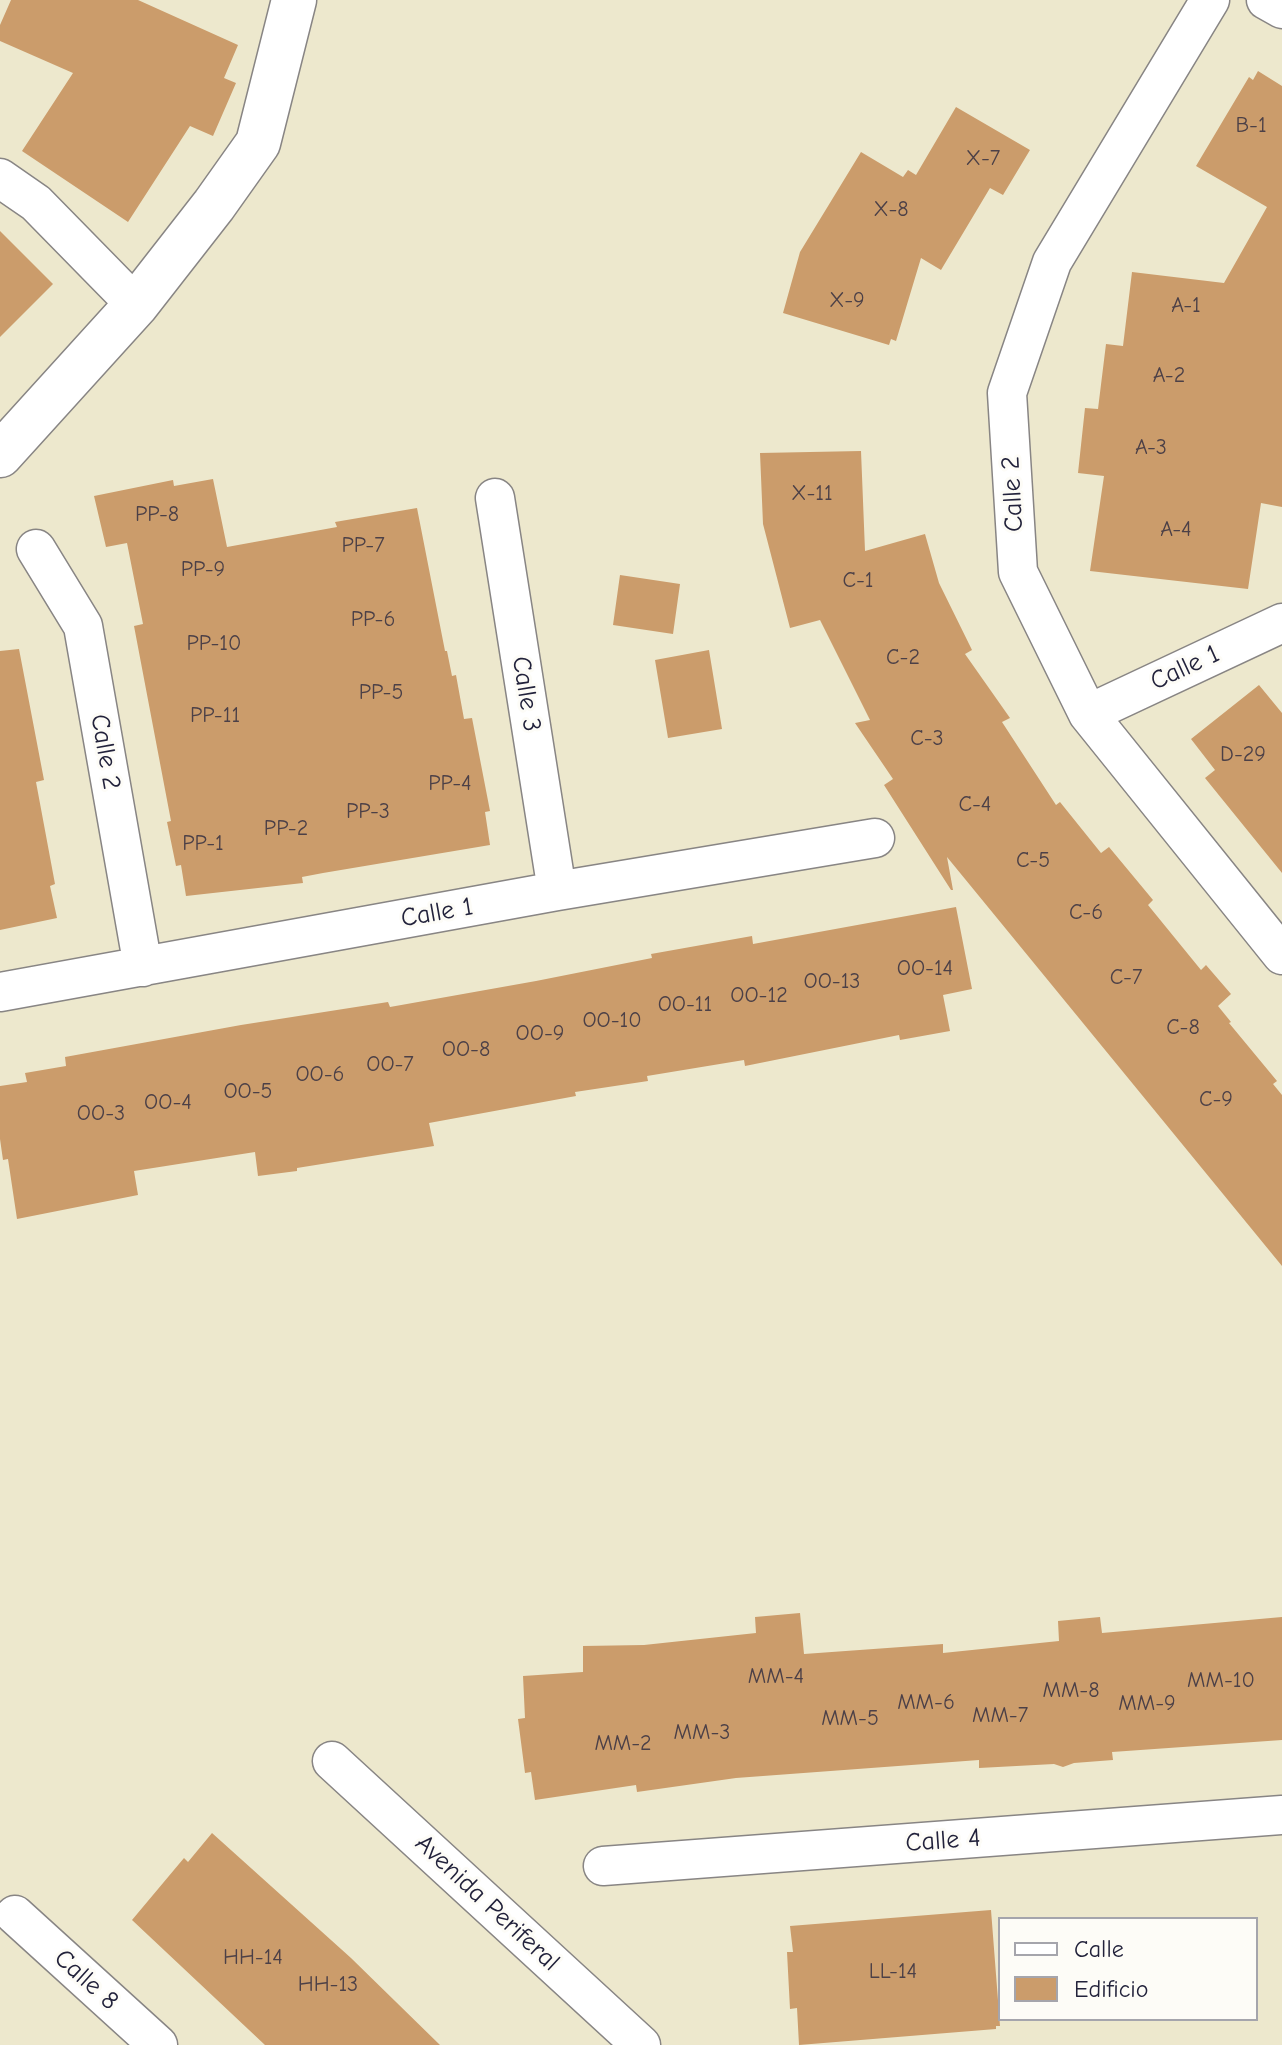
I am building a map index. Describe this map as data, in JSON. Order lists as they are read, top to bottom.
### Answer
{
  "streets": {
    "street": [
      "Calle 2",
      "Calle 1",
      "Calle 3",
      "Calle 4",
      "Avenida Periferal",
      "Calle 8"
    ]
  },
  "crossings": [
    ["Calle 2", "Calle 1"],
    ["Calle 1", "Calle 3"]
  ],
  "house_numbers": [
    "B-1",
    "X-7",
    "X-8",
    "X-9",
    "A-1",
    "A-2",
    "A-3",
    "X-11",
    "PP-8",
    "A-4",
    "PP-7",
    "PP-9",
    "C-1",
    "PP-6",
    "PP-10",
    "C-2",
    "PP-5",
    "PP-11",
    "C-3",
    "D-29",
    "PP-4",
    "C-4",
    "PP-3",
    "PP-2",
    "PP-1",
    "C-5",
    "C-6",
    "OO-14",
    "C-7",
    "OO-13",
    "OO-12",
    "OO-11",
    "OO-10",
    "C-8",
    "OO-9",
    "OO-8",
    "OO-7",
    "OO-6",
    "OO-5",
    "C-9",
    "OO-4",
    "OO-3",
    "MM-4",
    "MM-10",
    "MM-8",
    "MM-6",
    "MM-9",
    "MM-7",
    "MM-5",
    "MM-3",
    "MM-2",
    "HH-14",
    "LL-14",
    "HH-13"
  ],
  "legend": ["Calle", "Edificio"]
}
